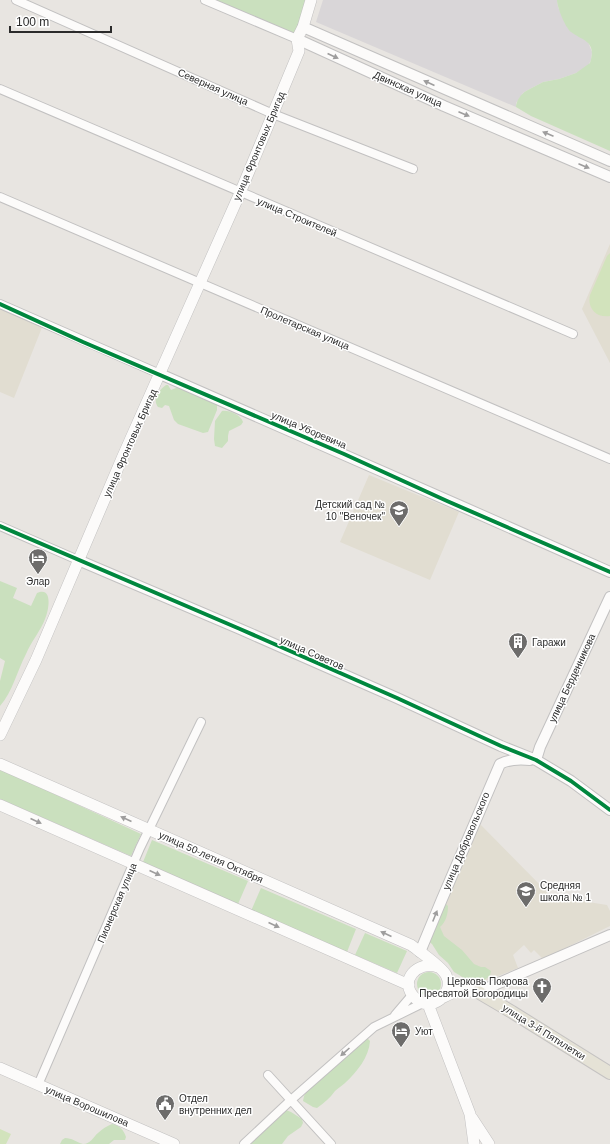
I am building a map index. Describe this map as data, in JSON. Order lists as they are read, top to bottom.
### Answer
{
  "streets": {
    "main road": [
      "улица Фронтовых Бригад",
      "улица 50-летия Октября",
      "улица 3-й Пятилетки",
      "улица Ворошилова"
    ],
    "street": [
      "Северная улица",
      "Двинская улица",
      "улица Строителей",
      "Пролетарская улица",
      "улица Уборевича",
      "улица Советов",
      "улица Берденникова",
      "улица Добровольского",
      "Пионерская улица"
    ]
  },
  "crossings": [
    ["Северная улица", "улица Фронтовых Бригад"],
    ["Двинская улица", "улица Фронтовых Бригад"],
    ["улица Фронтовых Бригад", "улица Строителей"],
    ["улица Фронтовых Бригад", "Пролетарская улица"],
    ["улица Фронтовых Бригад", "улица Уборевича"],
    ["улица Фронтовых Бригад", "улица Советов"],
    ["улица Советов", "улица Берденникова"],
    ["улица Советов", "улица Добровольского"],
    ["улица Добровольского", "улица 50-летия Октября"],
    ["улица 50-летия Октября", "Пионерская улица"],
    ["Пионерская улица", "улица Ворошилова"]
  ],
  "one_way": ["улица Добровольского"],
  "places": {
    "school or university": ["Детский сад № 10 \"Веночек\"", "Средняя школа № 1"],
    "hotel": ["Элар", "Уют"],
    "building": ["Гаражи"],
    "church": ["Церковь Покрова Пресвятой Богородицы"],
    "public building": ["Отдел внутренних дел"]
  },
  "scale_bar": "100 m"
}
